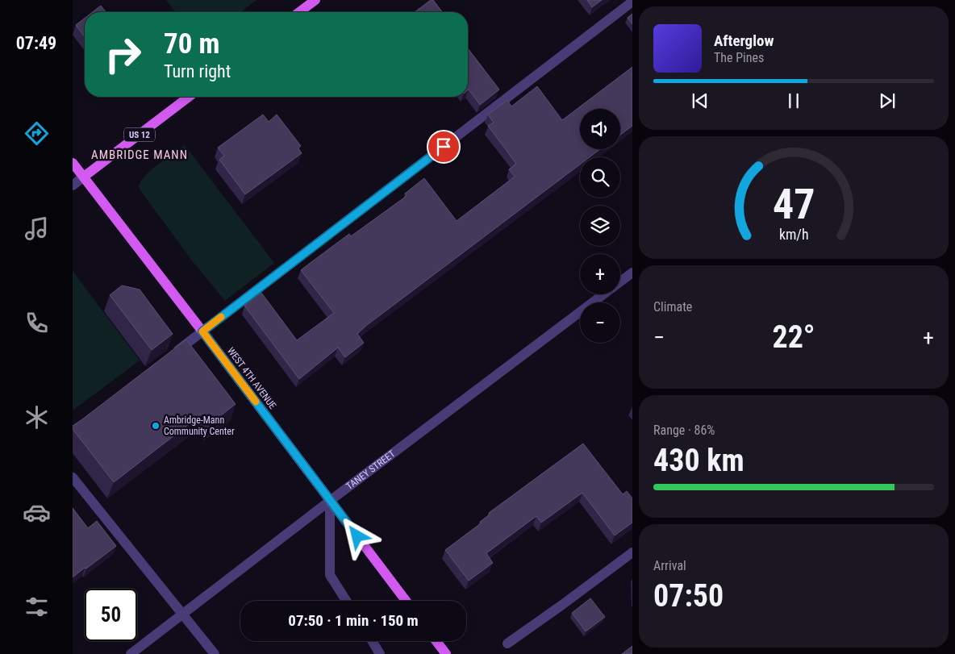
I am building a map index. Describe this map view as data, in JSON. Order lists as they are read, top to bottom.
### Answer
{
  "streets": {
    "main road": ["US 12", "WEST 4TH AVENUE"],
    "street": ["TANEY STREET"]
  },
  "crossings": [
    ["US 12", "WEST 4TH AVENUE"],
    ["WEST 4TH AVENUE", "TANEY STREET"]
  ],
  "districts": ["AMBRIDGE MANN"],
  "places": ["Ambridge-Mann Community Center"],
  "page": {
    "tabs": "07:49",
    "turn": ["70 m", "Turn right"],
    "song": ["Afterglow", "The Pines"],
    "map_buttons": ["+", "−"],
    "tile": [
      "Climate",
      ["Range · 86%", "430 km"],
      ["Arrival", "07:50"]
    ],
    "heat": ["−", "22°", "+"],
    "limit": "50",
    "trip": "07:50 · 1 min · 150 m",
    "gauge": ["47", "km/h"]
  }
}
